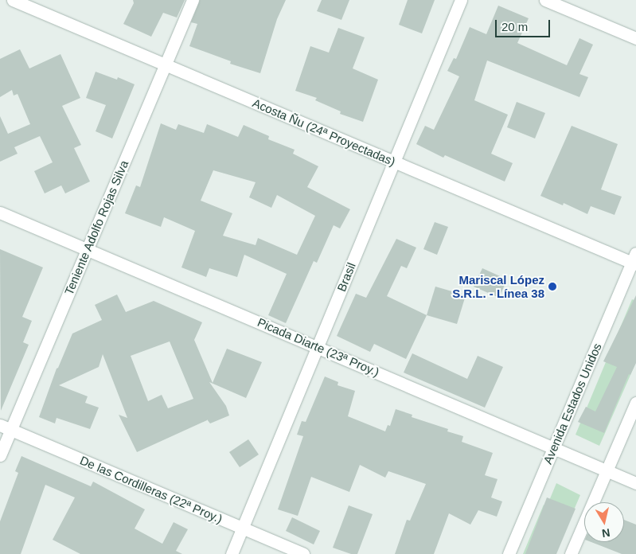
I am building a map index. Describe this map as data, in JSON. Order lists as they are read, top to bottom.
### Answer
{
  "streets": {
    "street": [
      "Acosta Ñu (24ª Proyectadas)",
      "Teniente Adolfo Rojas Silva",
      "Brasil",
      "Picada Diarte (23ª Proy.)",
      "Avenida Estados Unidos",
      "De las Cordilleras (22ª Proy.)"
    ]
  },
  "crossings": [
    ["Acosta Ñu (24ª Proyectadas)", "Teniente Adolfo Rojas Silva"],
    ["Acosta Ñu (24ª Proyectadas)", "Brasil"],
    ["Acosta Ñu (24ª Proyectadas)", "Avenida Estados Unidos"],
    ["Teniente Adolfo Rojas Silva", "Picada Diarte (23ª Proy.)"],
    ["Teniente Adolfo Rojas Silva", "De las Cordilleras (22ª Proy.)"],
    ["Brasil", "Picada Diarte (23ª Proy.)"],
    ["Brasil", "De las Cordilleras (22ª Proy.)"],
    ["Picada Diarte (23ª Proy.)", "Avenida Estados Unidos"]
  ],
  "places": ["Mariscal López S.R.L. - Línea 38"],
  "scale_bar": "20 m",
  "north": "bottom"
}
